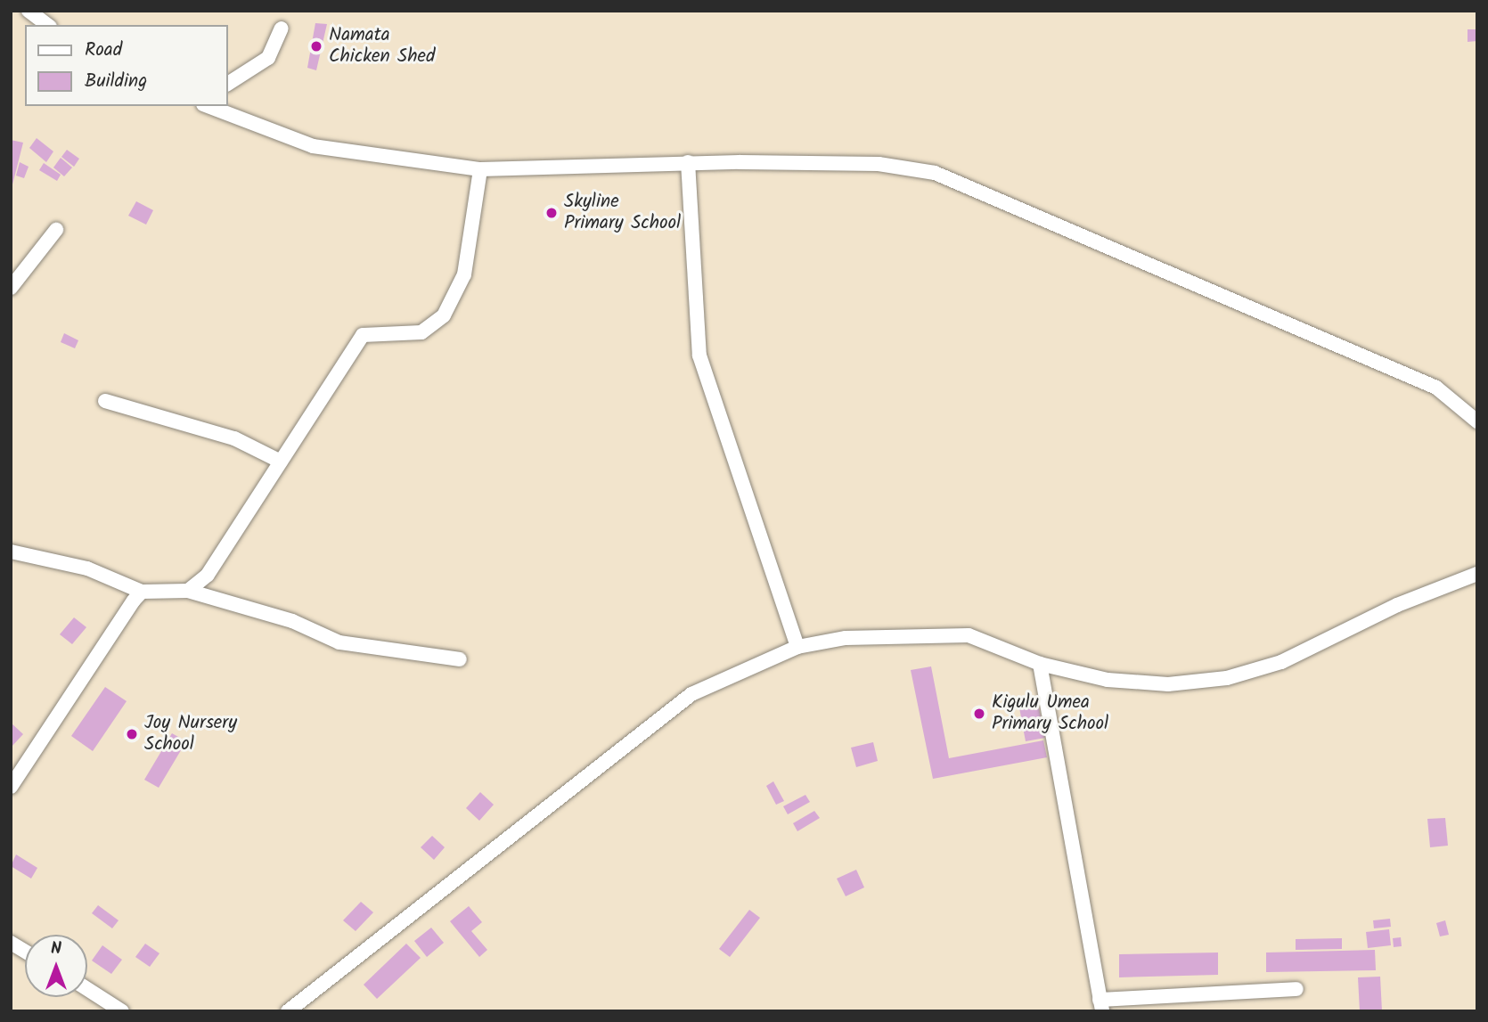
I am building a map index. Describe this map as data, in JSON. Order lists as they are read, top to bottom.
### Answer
{
  "places": [
    "Namata Chicken Shed",
    "Skyline Primary School",
    "Kigulu Umea Primary School",
    "Joy Nursery School"
  ],
  "legend": ["Road", "Building"],
  "north": "top"
}
